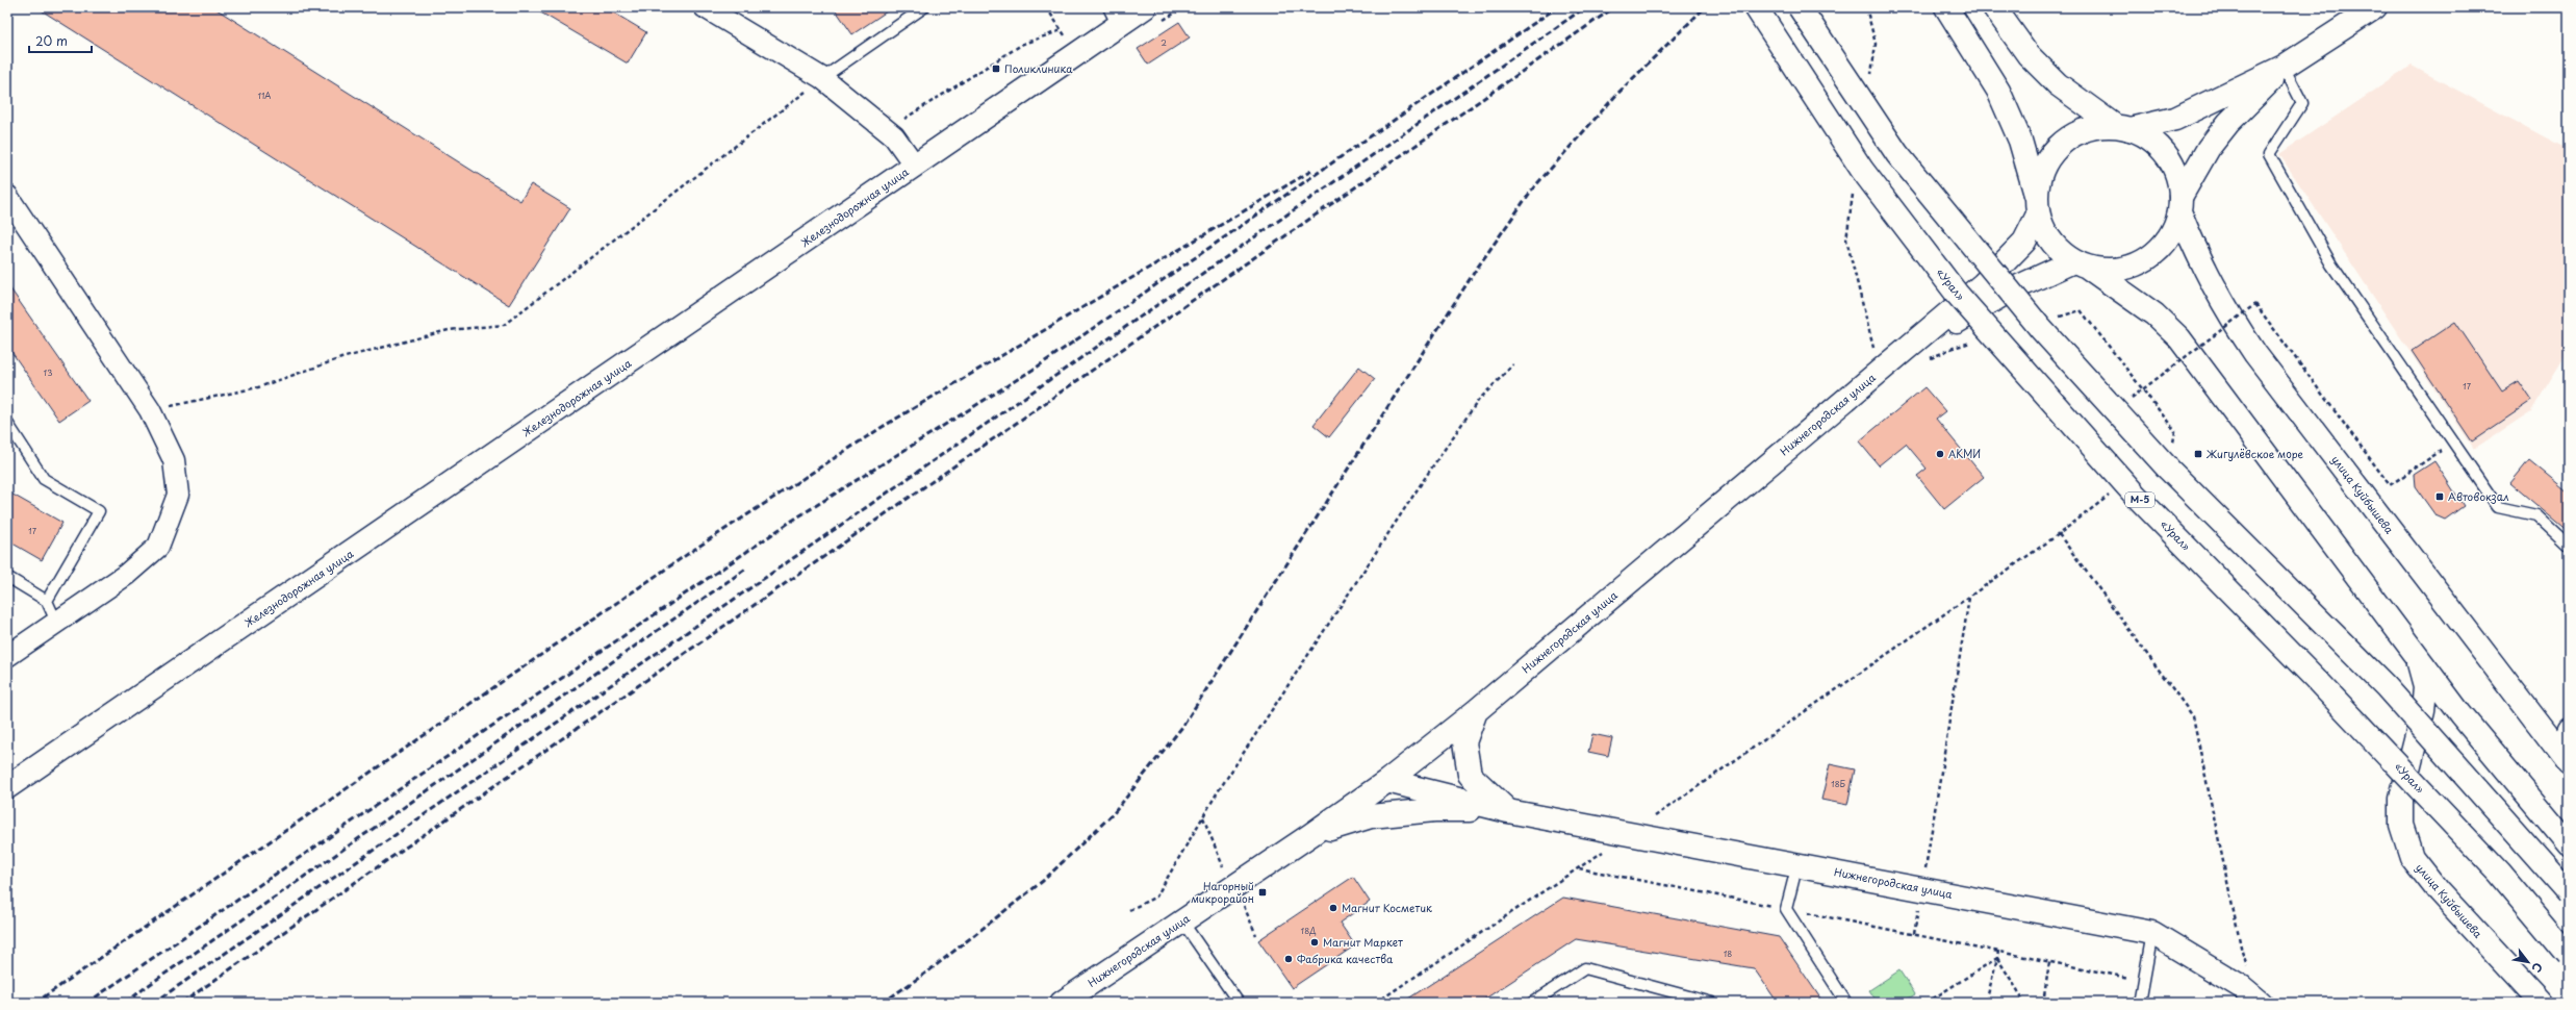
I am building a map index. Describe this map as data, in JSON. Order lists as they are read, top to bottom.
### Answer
{
  "streets": {
    "main road": [
      "Железнодорожная улица",
      "«Урал»",
      "Нижнегородская улица",
      "улица Куйбышева",
      "М-5"
    ]
  },
  "crossings": [
    ["Нижнегородская улица", "улица Куйбышева"]
  ],
  "places": {
    "transit": [
      "Поликлиника",
      "Жигулёвское море",
      "Автовокзал",
      "Нагорный микрорайон"
    ],
    "other": [
      "АКМИ",
      "Магнит Косметик",
      "Магнит Маркет",
      "Фабрика качества"
    ]
  },
  "house_numbers": [
    "2",
    "11А",
    "13",
    "17",
    "17",
    "18Б",
    "18Д",
    "18"
  ],
  "scale_bar": "20 m",
  "north": "bottom right"
}
